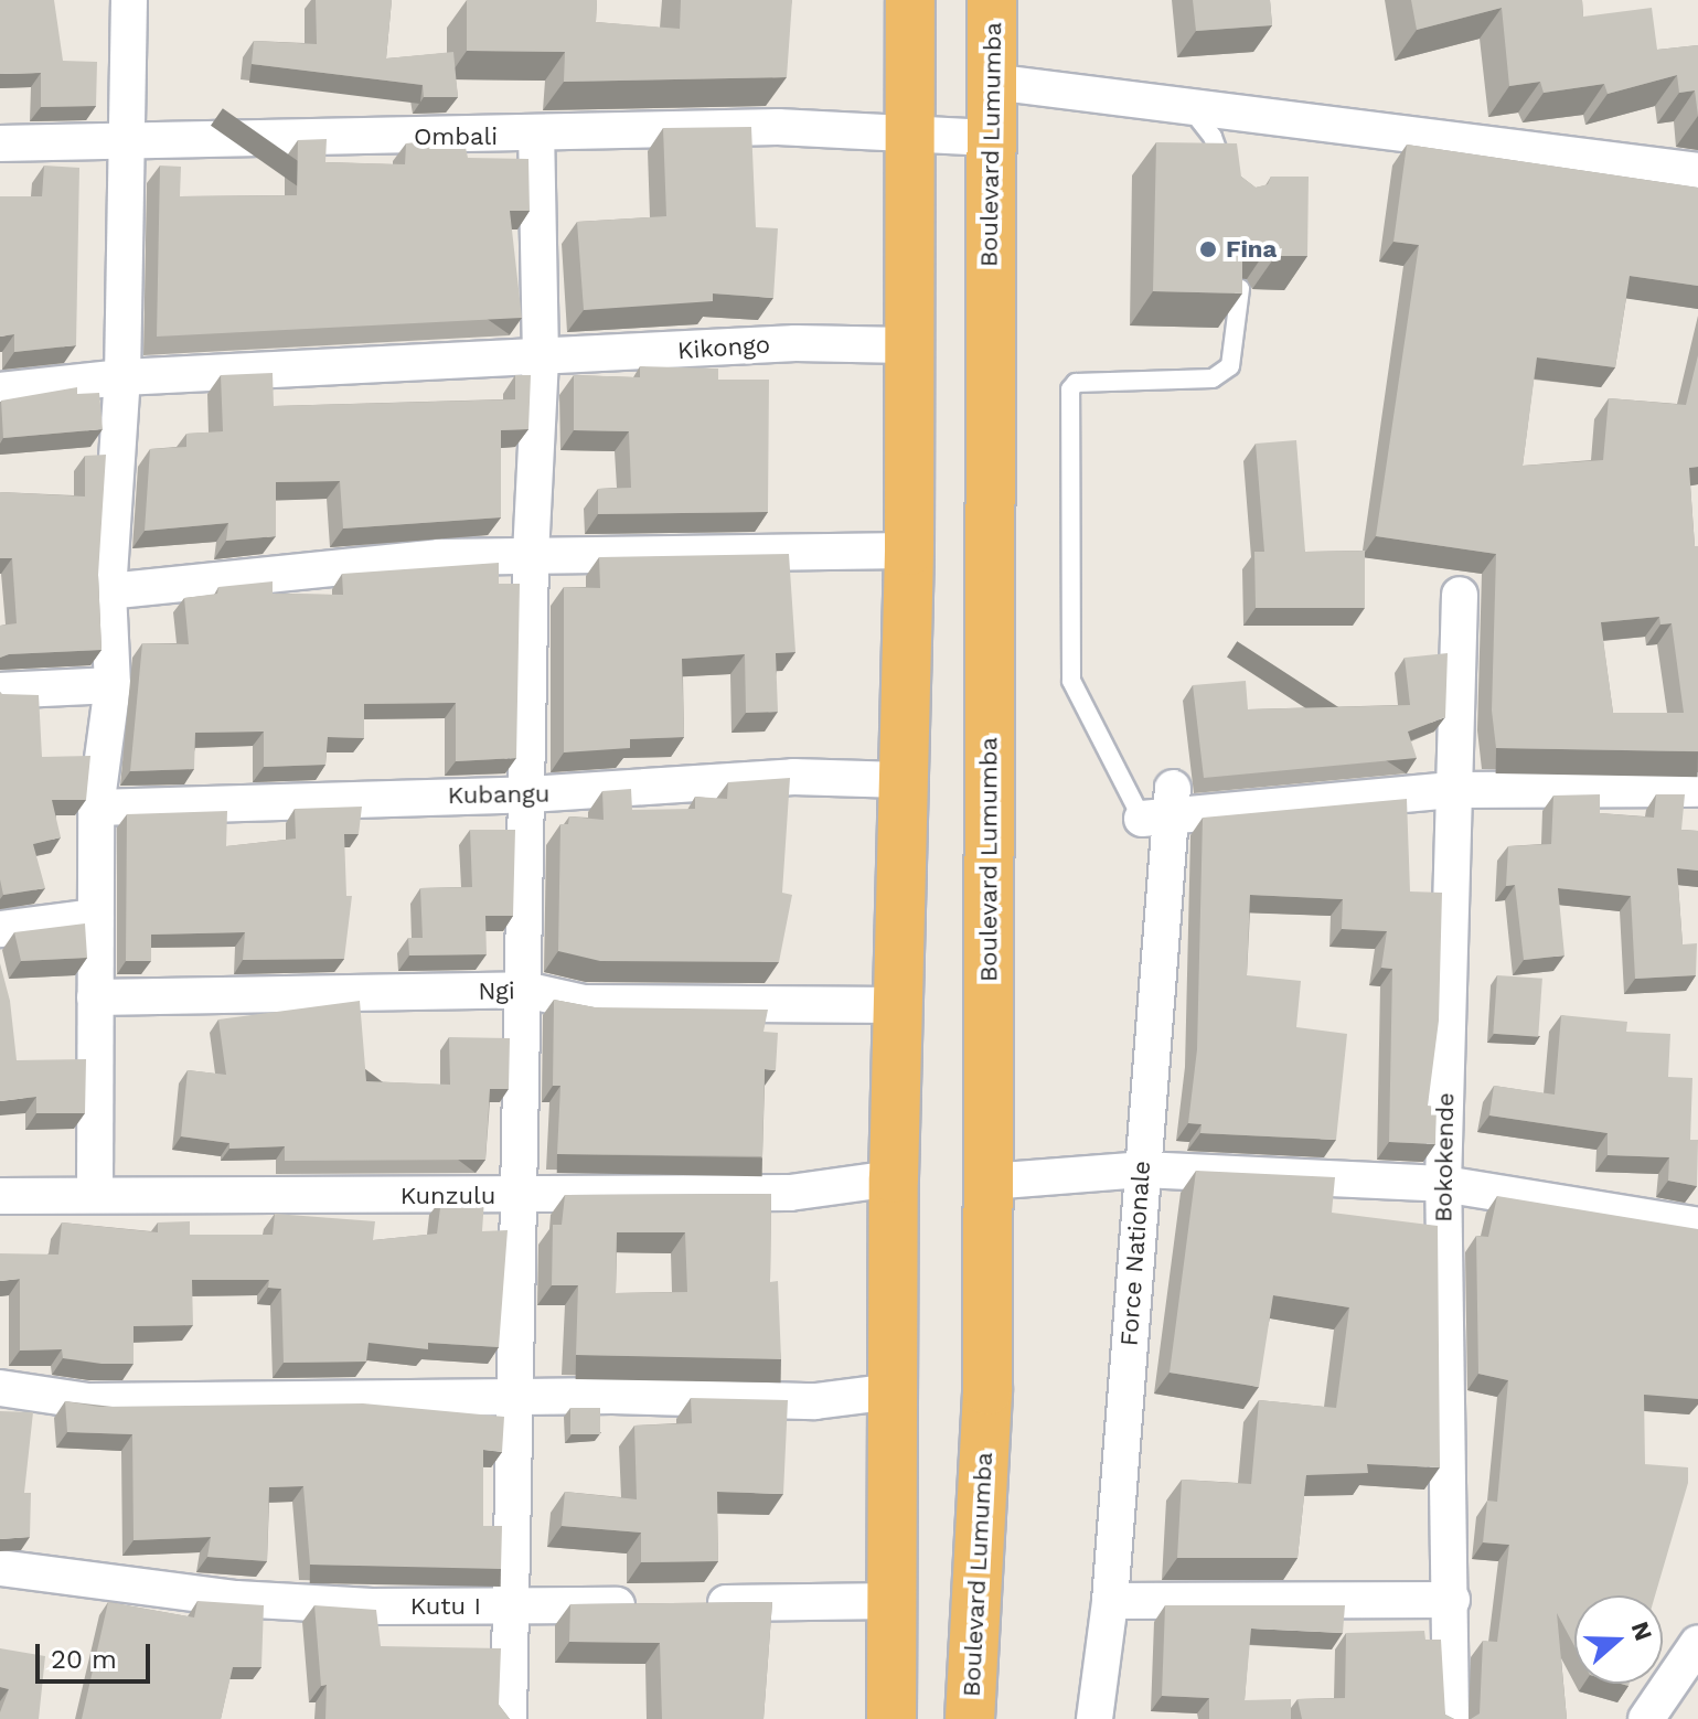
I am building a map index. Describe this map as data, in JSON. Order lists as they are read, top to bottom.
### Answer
{
  "streets": {
    "highway": ["Boulevard Lumumba"],
    "street": [
      "Ombali",
      "Kikongo",
      "Kubangu",
      "Ngi",
      "Bokokende",
      "Kunzulu",
      "Force Nationale",
      "Kutu I"
    ]
  },
  "crossings": [
    ["Ombali", "Boulevard Lumumba"]
  ],
  "places": ["Fina"],
  "scale_bar": "20 m",
  "north": "right"
}
